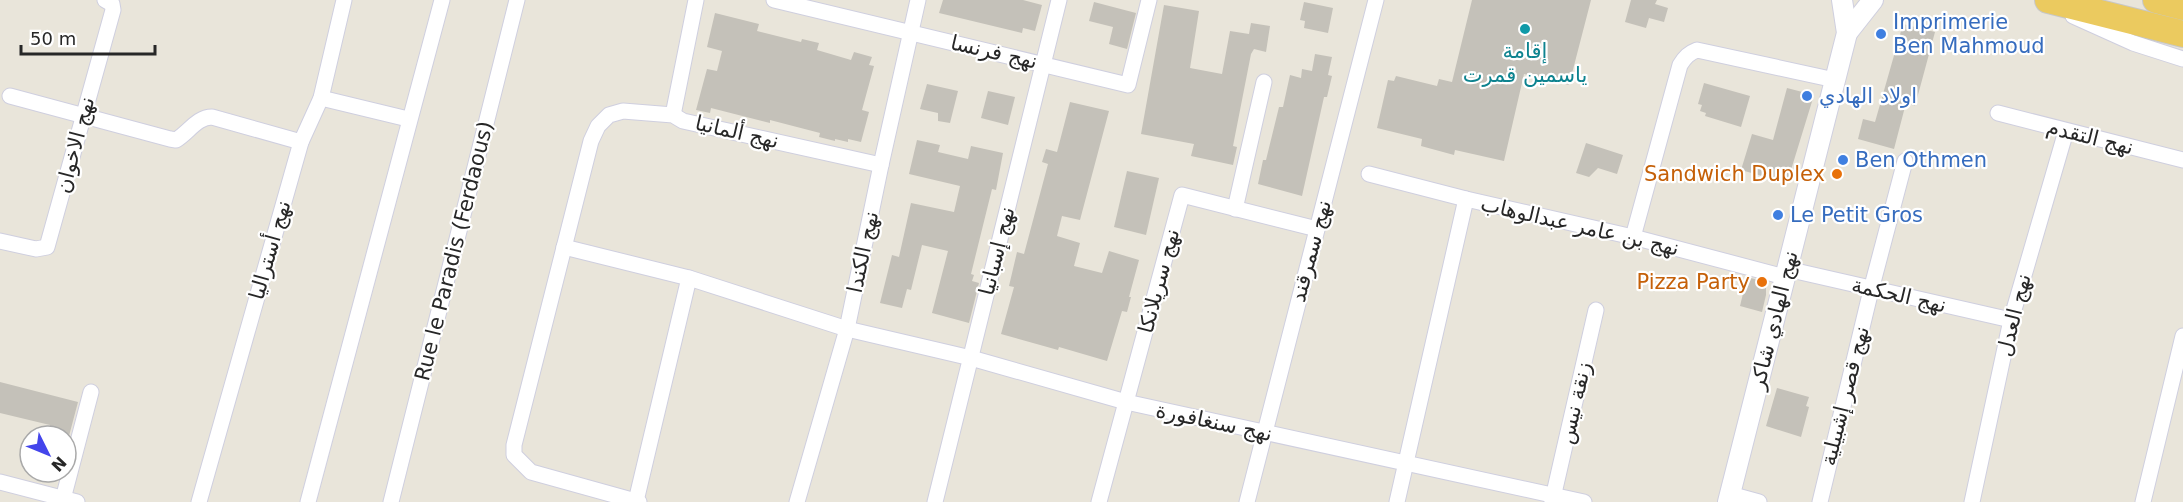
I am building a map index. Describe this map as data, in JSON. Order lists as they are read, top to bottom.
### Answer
{
  "streets": {
    "street": [
      "نهج فرنسا",
      "نهج ألمانيا",
      "نهج التقدم",
      "نهج الاخوان",
      "نهج بن عامر عبدالوهاب",
      "نهج أستراليا",
      "Rue le Paradis (Ferdaous)",
      "نهج إسبانيا",
      "نهج سمرقند",
      "نهج الكندا",
      "نهج سريلانكا",
      "نهج الحكمة",
      "نهج العدل",
      "نهج الهادي شاكر",
      "نهج قصر إشبيلية",
      "زنقة نيس",
      "نهج سنغافورة"
    ]
  },
  "crossings": [
    ["نهج فرنسا", "نهج إسبانيا"],
    ["نهج فرنسا", "نهج الكندا"],
    ["نهج ألمانيا", "نهج الكندا"],
    ["نهج التقدم", "نهج العدل"],
    ["نهج بن عامر عبدالوهاب", "نهج الحكمة"],
    ["نهج بن عامر عبدالوهاب", "نهج الهادي شاكر"],
    ["نهج بن عامر عبدالوهاب", "نهج سنغافورة"],
    ["نهج إسبانيا", "نهج سنغافورة"],
    ["نهج سمرقند", "نهج سريلانكا"],
    ["نهج سمرقند", "نهج سنغافورة"],
    ["نهج الكندا", "نهج سنغافورة"],
    ["نهج سريلانكا", "نهج سنغافورة"],
    ["نهج الحكمة", "نهج العدل"],
    ["نهج الحكمة", "نهج الهادي شاكر"],
    ["نهج الحكمة", "نهج قصر إشبيلية"],
    ["زنقة نيس", "نهج سنغافورة"]
  ],
  "places": [
    "إقامة ياسمين قمرت",
    "Imprimerie Ben Mahmoud",
    "اولاد الهادي",
    "Ben Othmen",
    "Sandwich Duplex",
    "Le Petit Gros",
    "Pizza Party"
  ],
  "scale_bar": "50 m",
  "north": "bottom right"
}
